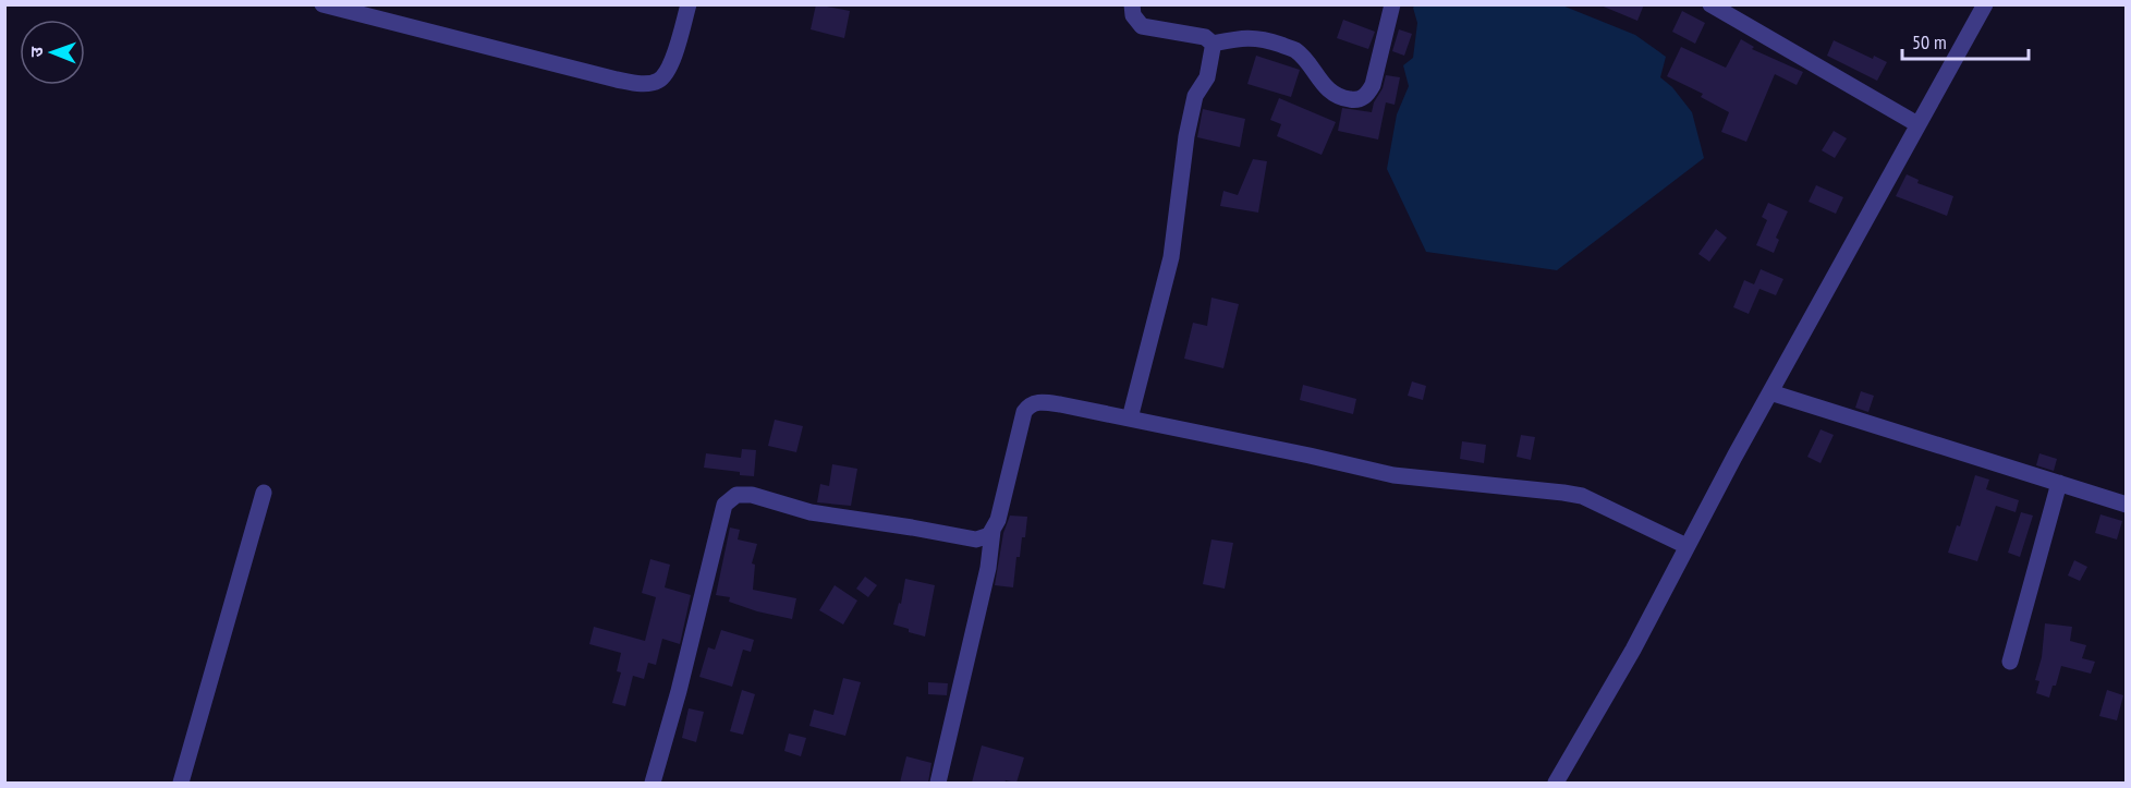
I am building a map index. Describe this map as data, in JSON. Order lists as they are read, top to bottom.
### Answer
{
  "scale_bar": "50 m",
  "north": "left"
}
